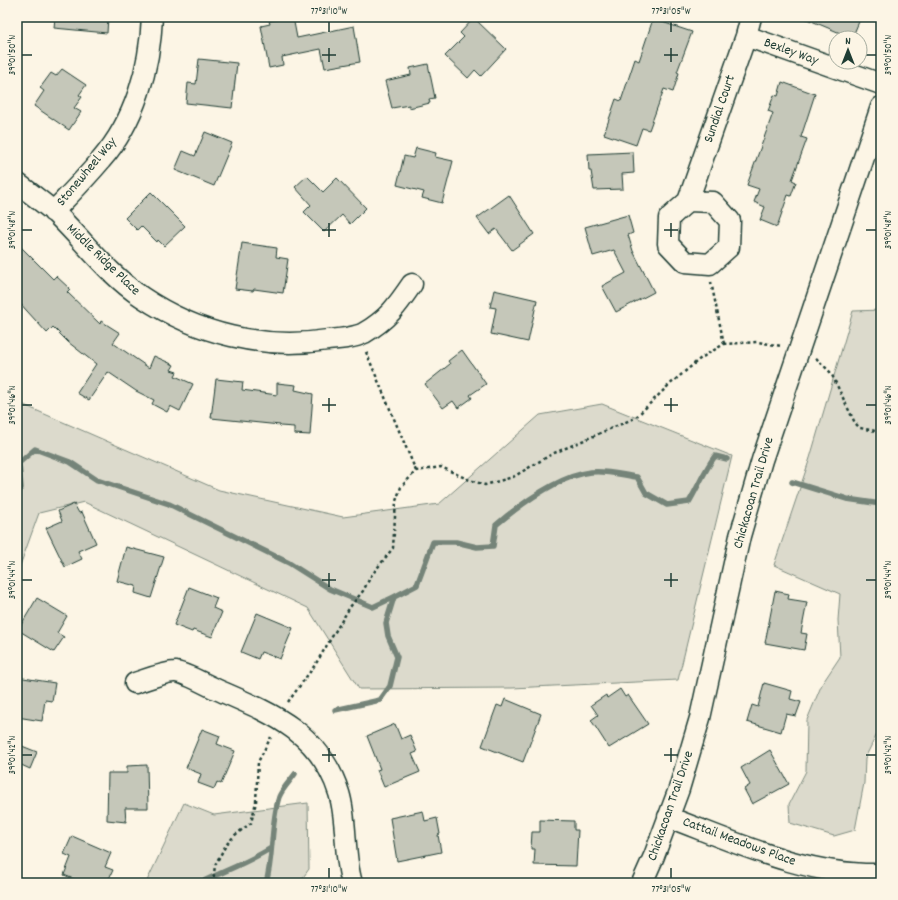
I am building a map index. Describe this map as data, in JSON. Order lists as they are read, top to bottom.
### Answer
{
  "streets": {
    "street": [
      "Bexley Way",
      "Sundial Court",
      "Stonewheel Way",
      "Middle Ridge Place",
      "Chickacoan Trail Drive",
      "Cattail Meadows Place"
    ]
  },
  "crossings": [
    ["Bexley Way", "Sundial Court"],
    ["Stonewheel Way", "Middle Ridge Place"],
    ["Chickacoan Trail Drive", "Cattail Meadows Place"]
  ],
  "north": "top",
  "coordinates": [
    "77°31'10\"W",
    "77°31'05\"W",
    "39°01'50\"N",
    "39°01'48\"N",
    "39°01'46\"N",
    "39°01'44\"N",
    "39°01'42\"N"
  ]
}
